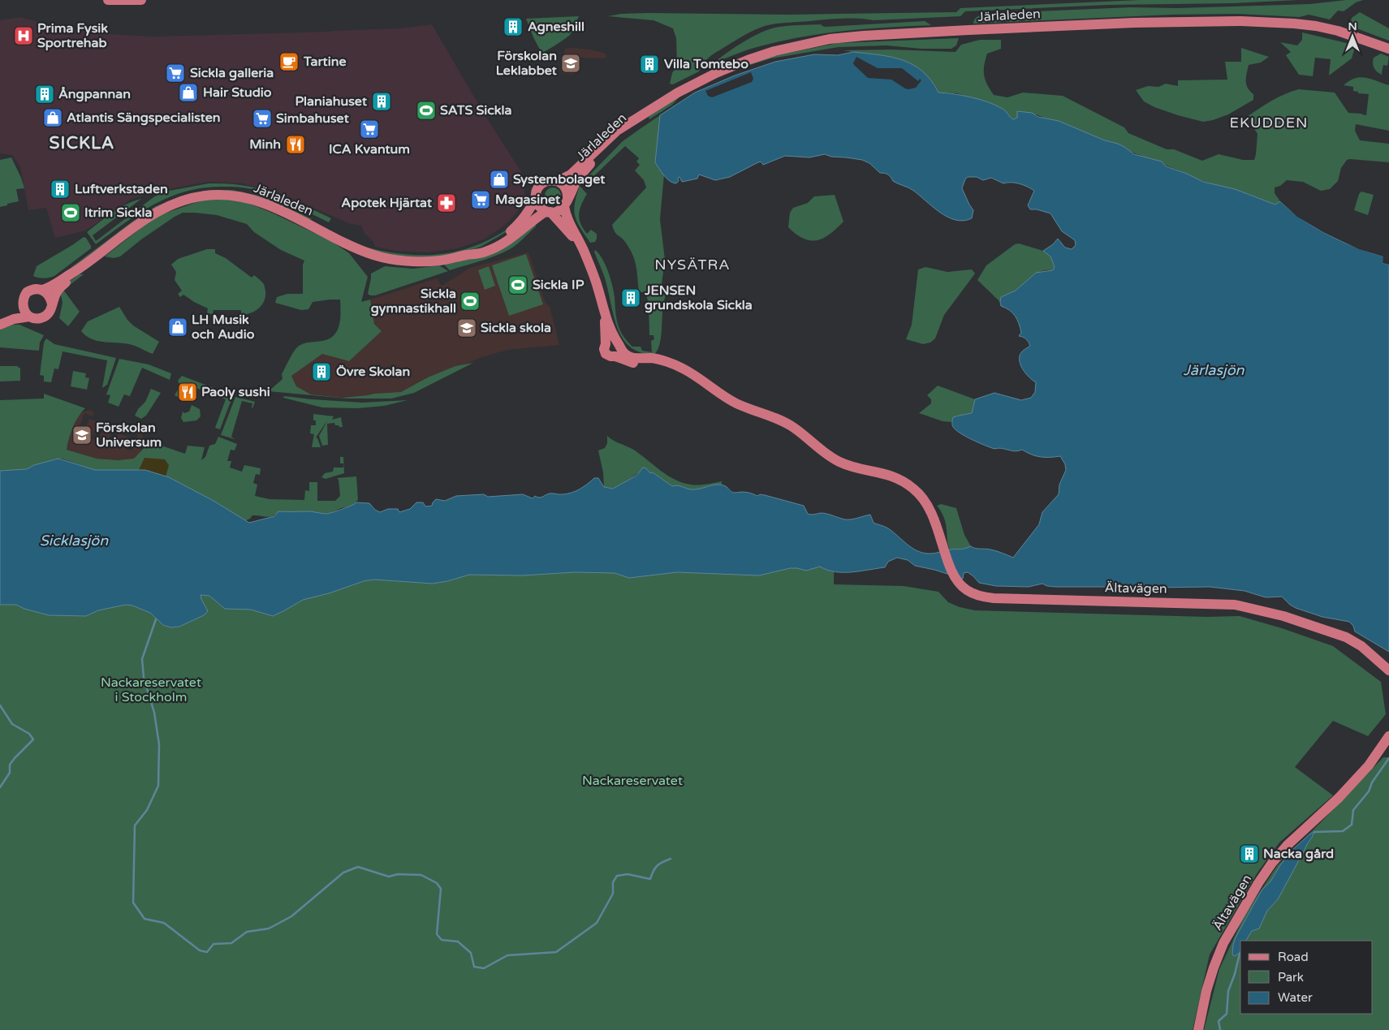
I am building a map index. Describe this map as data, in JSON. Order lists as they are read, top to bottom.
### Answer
{
  "streets": {
    "main road": ["Järlaleden", "Ältavägen"]
  },
  "districts": ["EKUDDEN", "SICKLA", "NYSÄTRA"],
  "water": ["Järlasjön", "Sicklasjön"],
  "parks": ["Nackareservatet i Stockholm", "Nackareservatet"],
  "places": {
    "building": [
      "Agneshill",
      "Villa Tomtebo",
      "Ångpannan",
      "Planiahuset",
      "Luftverkstaden",
      "JENSEN grundskola Sickla",
      "Övre Skolan",
      "Nacka gård"
    ],
    "hospital": ["Prima Fysik Sportrehab"],
    "cafe": ["Tartine"],
    "school or university": ["Förskolan Leklabbet", "Sickla skola", "Förskolan Universum"],
    "supermarket": [
      "Sickla galleria",
      "Simbahuset",
      "ICA Kvantum",
      "Magasinet"
    ],
    "shop": [
      "Hair Studio",
      "Atlantis Sängspecialisten",
      "Systembolaget",
      "LH Musik och Audio"
    ],
    "sports": [
      "SATS Sickla",
      "Itrim Sickla",
      "Sickla IP",
      "Sickla gymnastikhall"
    ],
    "restaurant": ["Minh", "Paoly sushi"],
    "pharmacy": ["Apotek Hjärtat"]
  },
  "legend": ["Road", "Park", "Water"],
  "north": "top"
}
